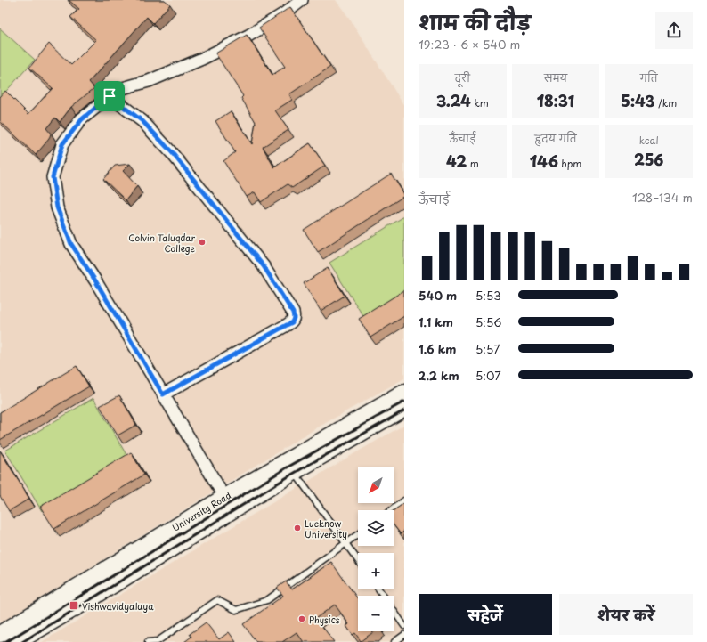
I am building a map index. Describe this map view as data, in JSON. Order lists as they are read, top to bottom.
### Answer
{
  "streets": {
    "main road": ["University Road"]
  },
  "places": {
    "other": ["Colvin Taluqdar College", "Lucknow University", "Physics"],
    "transit": ["Vishwavidyalaya"]
  },
  "north": "bottom left",
  "page": {
    "heading": ["शाम की दौड़", "19:23 · 6 × 540 m"],
    "stats": [
      ["दूरी", "3.24 km"],
      ["समय", "18:31"],
      ["गति", "5:43 /km"],
      ["ऊँचाई", "42 m"],
      ["हृदय गति", "146 bpm"],
      ["kcal", "256"]
    ],
    "chart": ["ऊँचाई", "128–134 m"],
    "list": [
      {
        "name": "540 m",
        "note": "5:53"
      },
      {
        "name": "1.1 km",
        "note": "5:56"
      },
      {
        "name": "1.6 km",
        "note": "5:57"
      },
      {
        "name": "2.2 km",
        "note": "5:07"
      }
    ],
    "map_buttons": ["+", "−"],
    "buttons": ["सहेजें", "शेयर करें"]
  }
}
